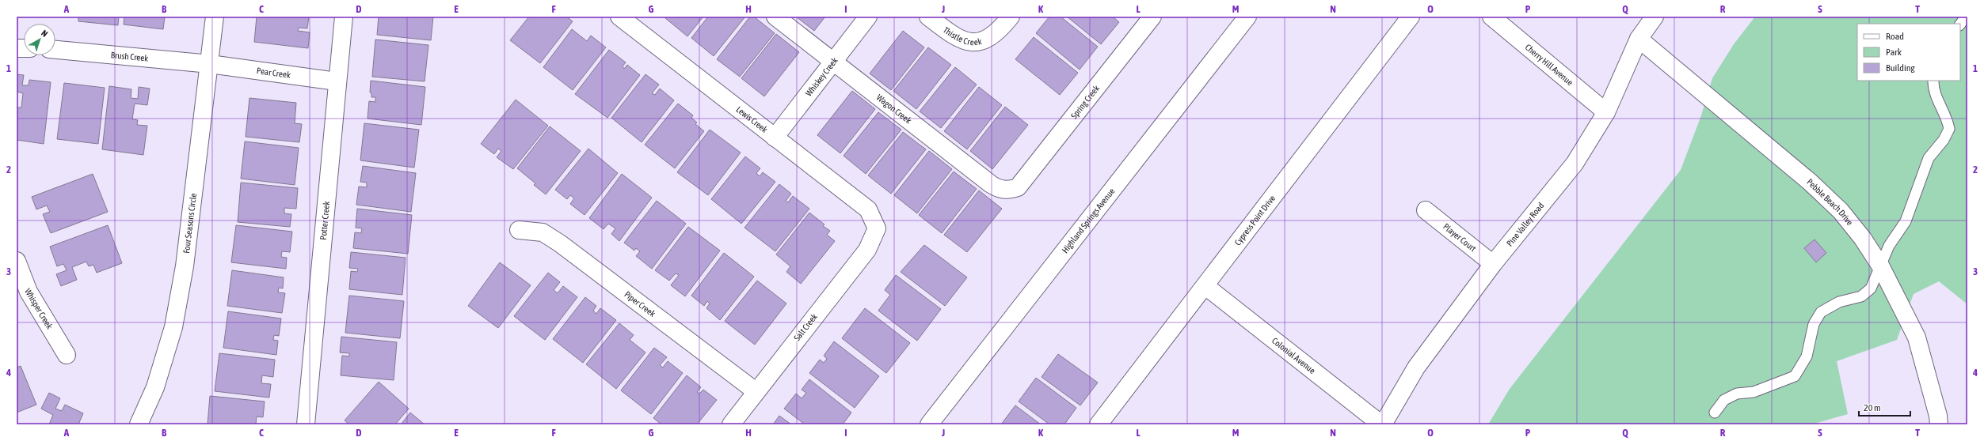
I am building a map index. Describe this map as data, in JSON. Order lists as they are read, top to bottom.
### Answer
{
  "streets": {
    "street": [
      "Thistle Creek",
      "Brush Creek",
      "Cherry Hill Avenue",
      "Pear Creek",
      "Whiskey Creek",
      "Spring Creek",
      "Wagon Creek",
      "Lewis Creek",
      "Pebble Beach Drive",
      "Potter Creek",
      "Highland Springs Avenue",
      "Cypress Point Drive",
      "Four Seasons Circle",
      "Pine Valley Road",
      "Player Court",
      "Piper Creek",
      "Whisper Creek",
      "Salt Creek",
      "Colonial Avenue"
    ]
  },
  "crossings": [
    ["Brush Creek", "Pear Creek"],
    ["Brush Creek", "Four Seasons Circle"],
    ["Cherry Hill Avenue", "Pine Valley Road"],
    ["Pear Creek", "Potter Creek"],
    ["Pear Creek", "Four Seasons Circle"],
    ["Whiskey Creek", "Wagon Creek"],
    ["Whiskey Creek", "Lewis Creek"],
    ["Spring Creek", "Wagon Creek"],
    ["Lewis Creek", "Salt Creek"],
    ["Pebble Beach Drive", "Pine Valley Road"],
    ["Cypress Point Drive", "Colonial Avenue"],
    ["Pine Valley Road", "Player Court"],
    ["Pine Valley Road", "Colonial Avenue"],
    ["Piper Creek", "Salt Creek"]
  ],
  "legend": ["Road", "Park", "Building"],
  "scale_bar": "20 m",
  "north": "top right",
  "grid": {
    "columns": [
      "A",
      "B",
      "C",
      "D",
      "E",
      "F",
      "G",
      "H",
      "I",
      "J",
      "K",
      "L",
      "M",
      "N",
      "O",
      "P",
      "Q",
      "R",
      "S",
      "T"
    ],
    "rows": [
      "1",
      "2",
      "3",
      "4"
    ]
  }
}
